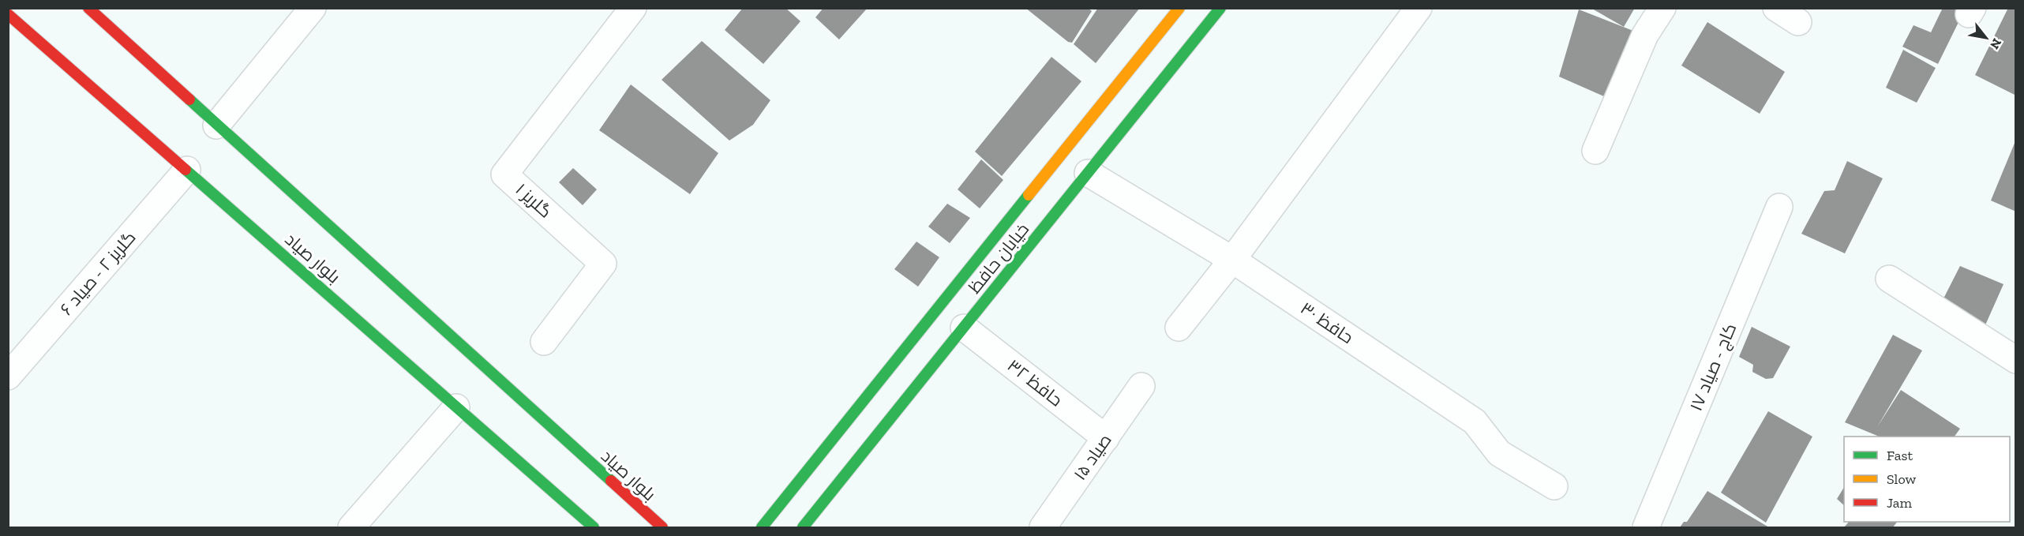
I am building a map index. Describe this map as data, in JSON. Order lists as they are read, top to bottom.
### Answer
{
  "streets": {
    "main road": ["بلوار صیاد", "خیابان حافظ"],
    "street": [
      "گلریز ۱",
      "گلریز ۲ - صیاد ۶",
      "حافظ ۳۰",
      "کاج - صیاد ۱۷",
      "حافظ ۳۲",
      "صیاد ۱۵"
    ]
  },
  "crossings": [
    ["بلوار صیاد", "گلریز ۲ - صیاد ۶"],
    ["خیابان حافظ", "حافظ ۳۰"],
    ["خیابان حافظ", "حافظ ۳۲"],
    ["حافظ ۳۲", "صیاد ۱۵"]
  ],
  "legend": ["Fast", "Slow", "Jam"],
  "north": "bottom right"
}
